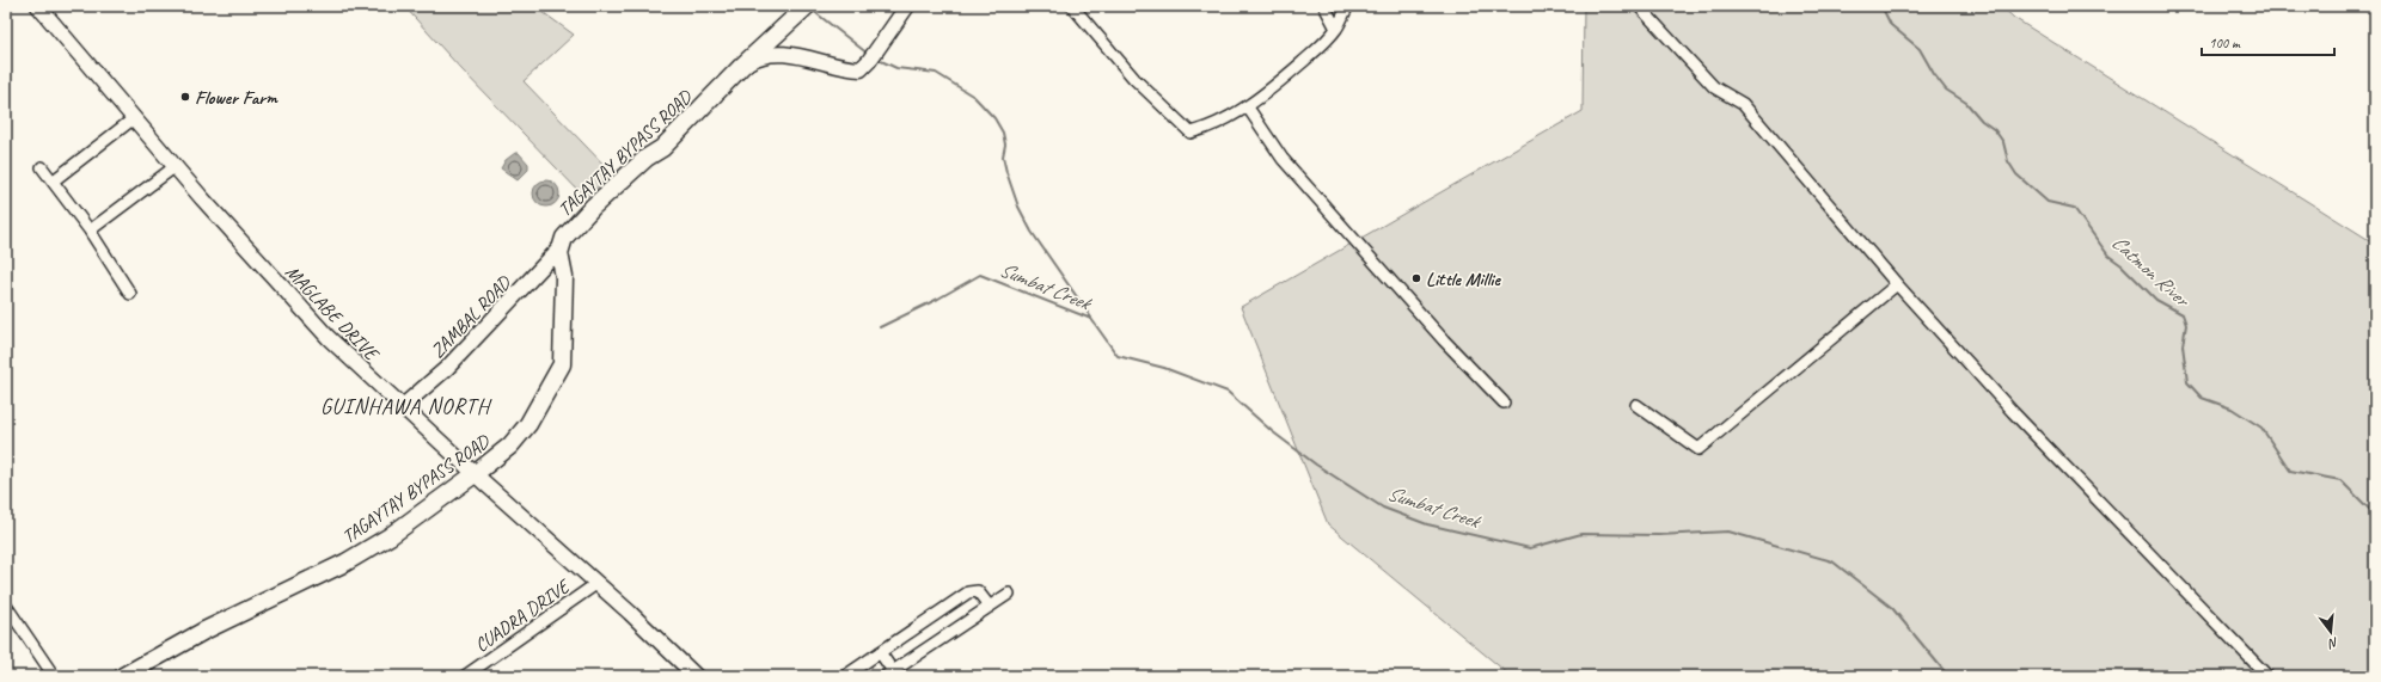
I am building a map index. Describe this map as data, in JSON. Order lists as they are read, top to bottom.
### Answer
{
  "streets": {
    "main road": ["TAGAYTAY BYPASS ROAD", "MAGLABE DRIVE", "ZAMBAL ROAD"],
    "street": ["CUADRA DRIVE"]
  },
  "crossings": [
    ["TAGAYTAY BYPASS ROAD", "MAGLABE DRIVE"],
    ["TAGAYTAY BYPASS ROAD", "ZAMBAL ROAD"],
    ["MAGLABE DRIVE", "ZAMBAL ROAD"],
    ["MAGLABE DRIVE", "CUADRA DRIVE"]
  ],
  "districts": ["GUINHAWA NORTH"],
  "water": ["Catmon River", "Sumbat Creek"],
  "places": ["Flower Farm", "Little Millie"],
  "scale_bar": "100 m",
  "north": "bottom"
}
